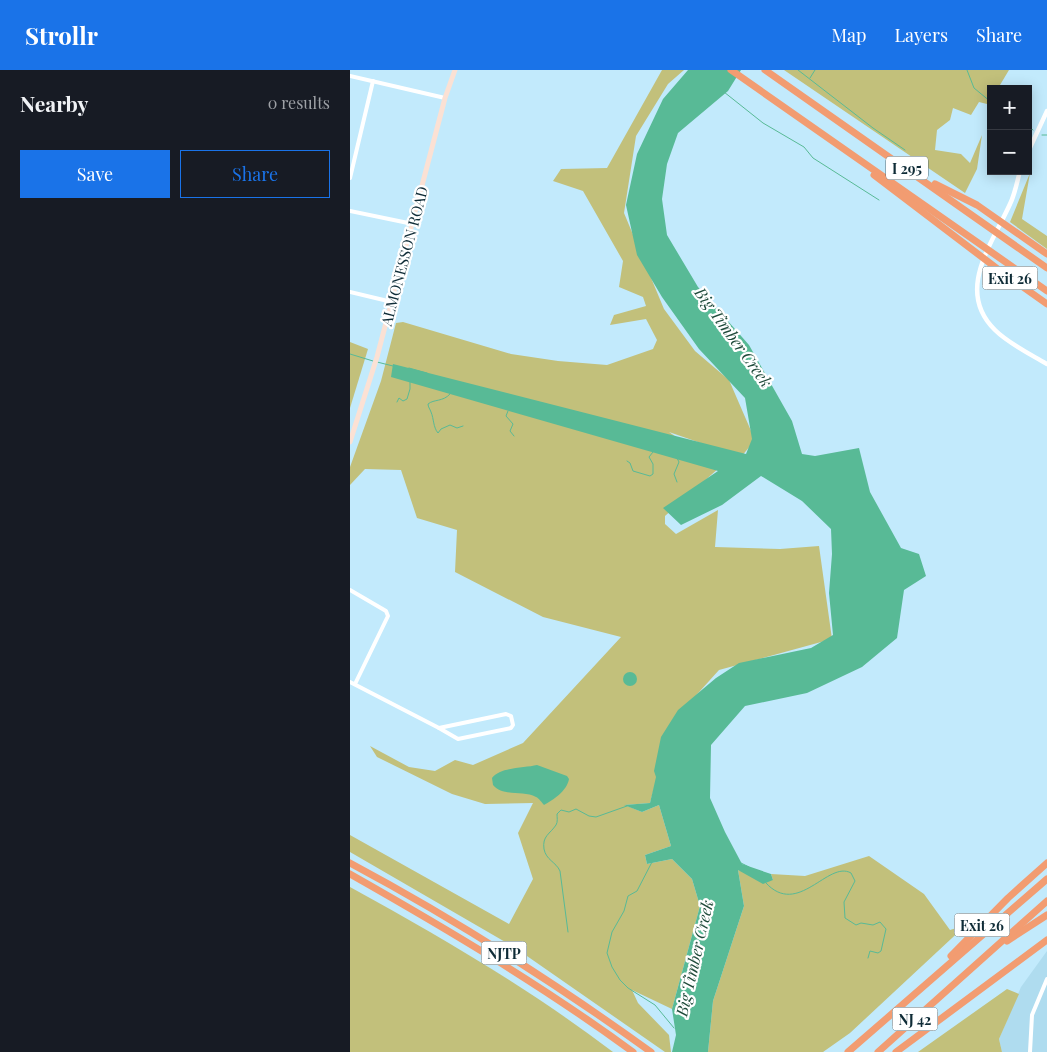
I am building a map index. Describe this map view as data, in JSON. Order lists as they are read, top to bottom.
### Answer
{
  "streets": {
    "highway": [
      "I 295",
      "Exit 26",
      "NJTP",
      "NJ 42"
    ],
    "main road": ["ALMONESSON ROAD"]
  },
  "crossings": [
    ["I 295", "Exit 26"],
    ["Exit 26", "NJ 42"]
  ],
  "water": ["Big Timber Creek"],
  "page": {
    "header": "Strollr",
    "nav": ["Map", "Layers", "Share"],
    "heading": ["Nearby", "0 results"],
    "map_buttons": ["+", "−"],
    "buttons": ["Save", "Share"]
  }
}
